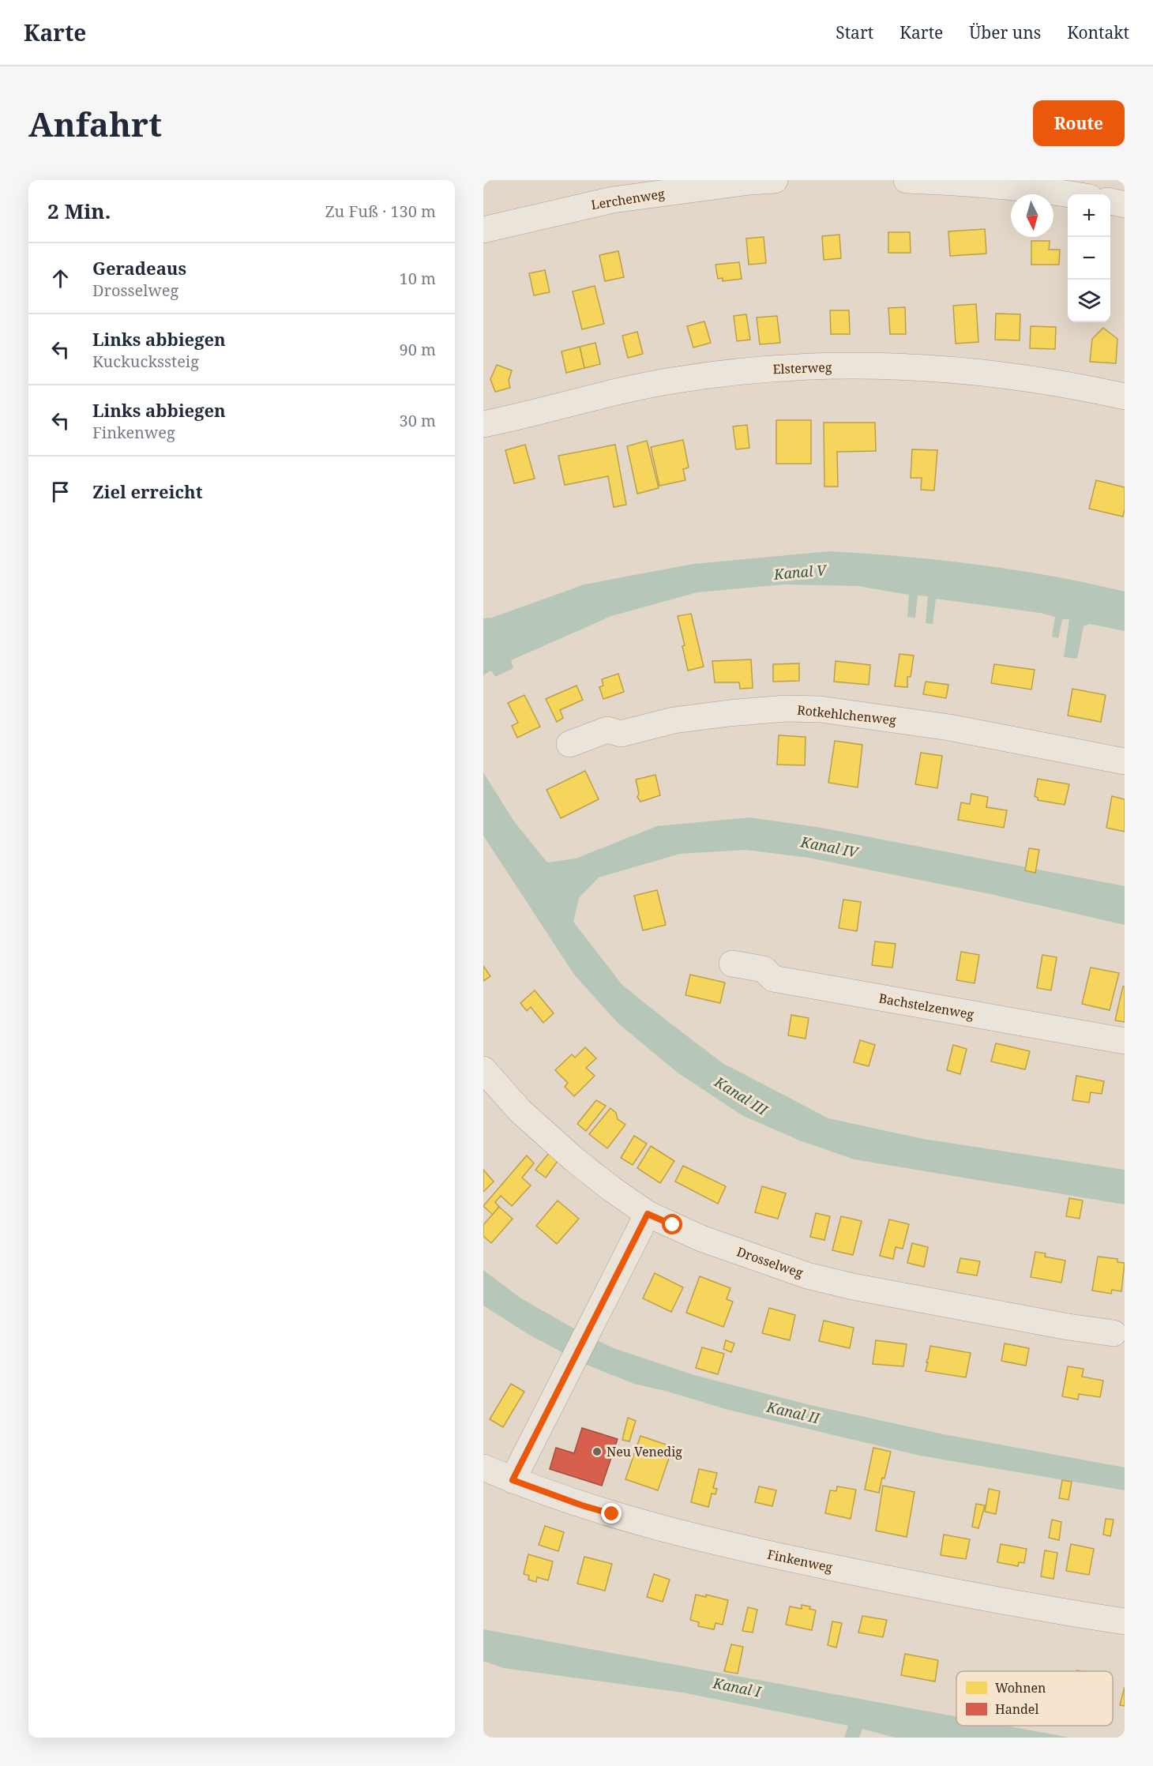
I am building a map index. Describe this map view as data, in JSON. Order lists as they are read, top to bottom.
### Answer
{
  "streets": {
    "street": [
      "Lerchenweg",
      "Elsterweg",
      "Rotkehlchenweg",
      "Bachstelzenweg",
      "Drosselweg",
      "Finkenweg"
    ]
  },
  "water": [
    "Kanal V",
    "Kanal IV",
    "Kanal III",
    "Kanal II",
    "Kanal I"
  ],
  "places": ["Neu Venedig"],
  "legend": ["Wohnen", "Handel"],
  "north": "bottom",
  "page": {
    "header": "Karte",
    "nav": [
      "Start",
      "Karte",
      "Über uns",
      "Kontakt"
    ],
    "buttons": "Route",
    "title": "Anfahrt",
    "heading": ["2 Min.", "Zu Fuß · 130 m"],
    "map_buttons": ["+", "−"],
    "list": [
      ["Geradeaus", "Drosselweg", "10 m"],
      ["Links abbiegen", "Kuckuckssteig", "90 m"],
      ["Links abbiegen", "Finkenweg", "30 m"],
      "Ziel erreicht"
    ]
  }
}
